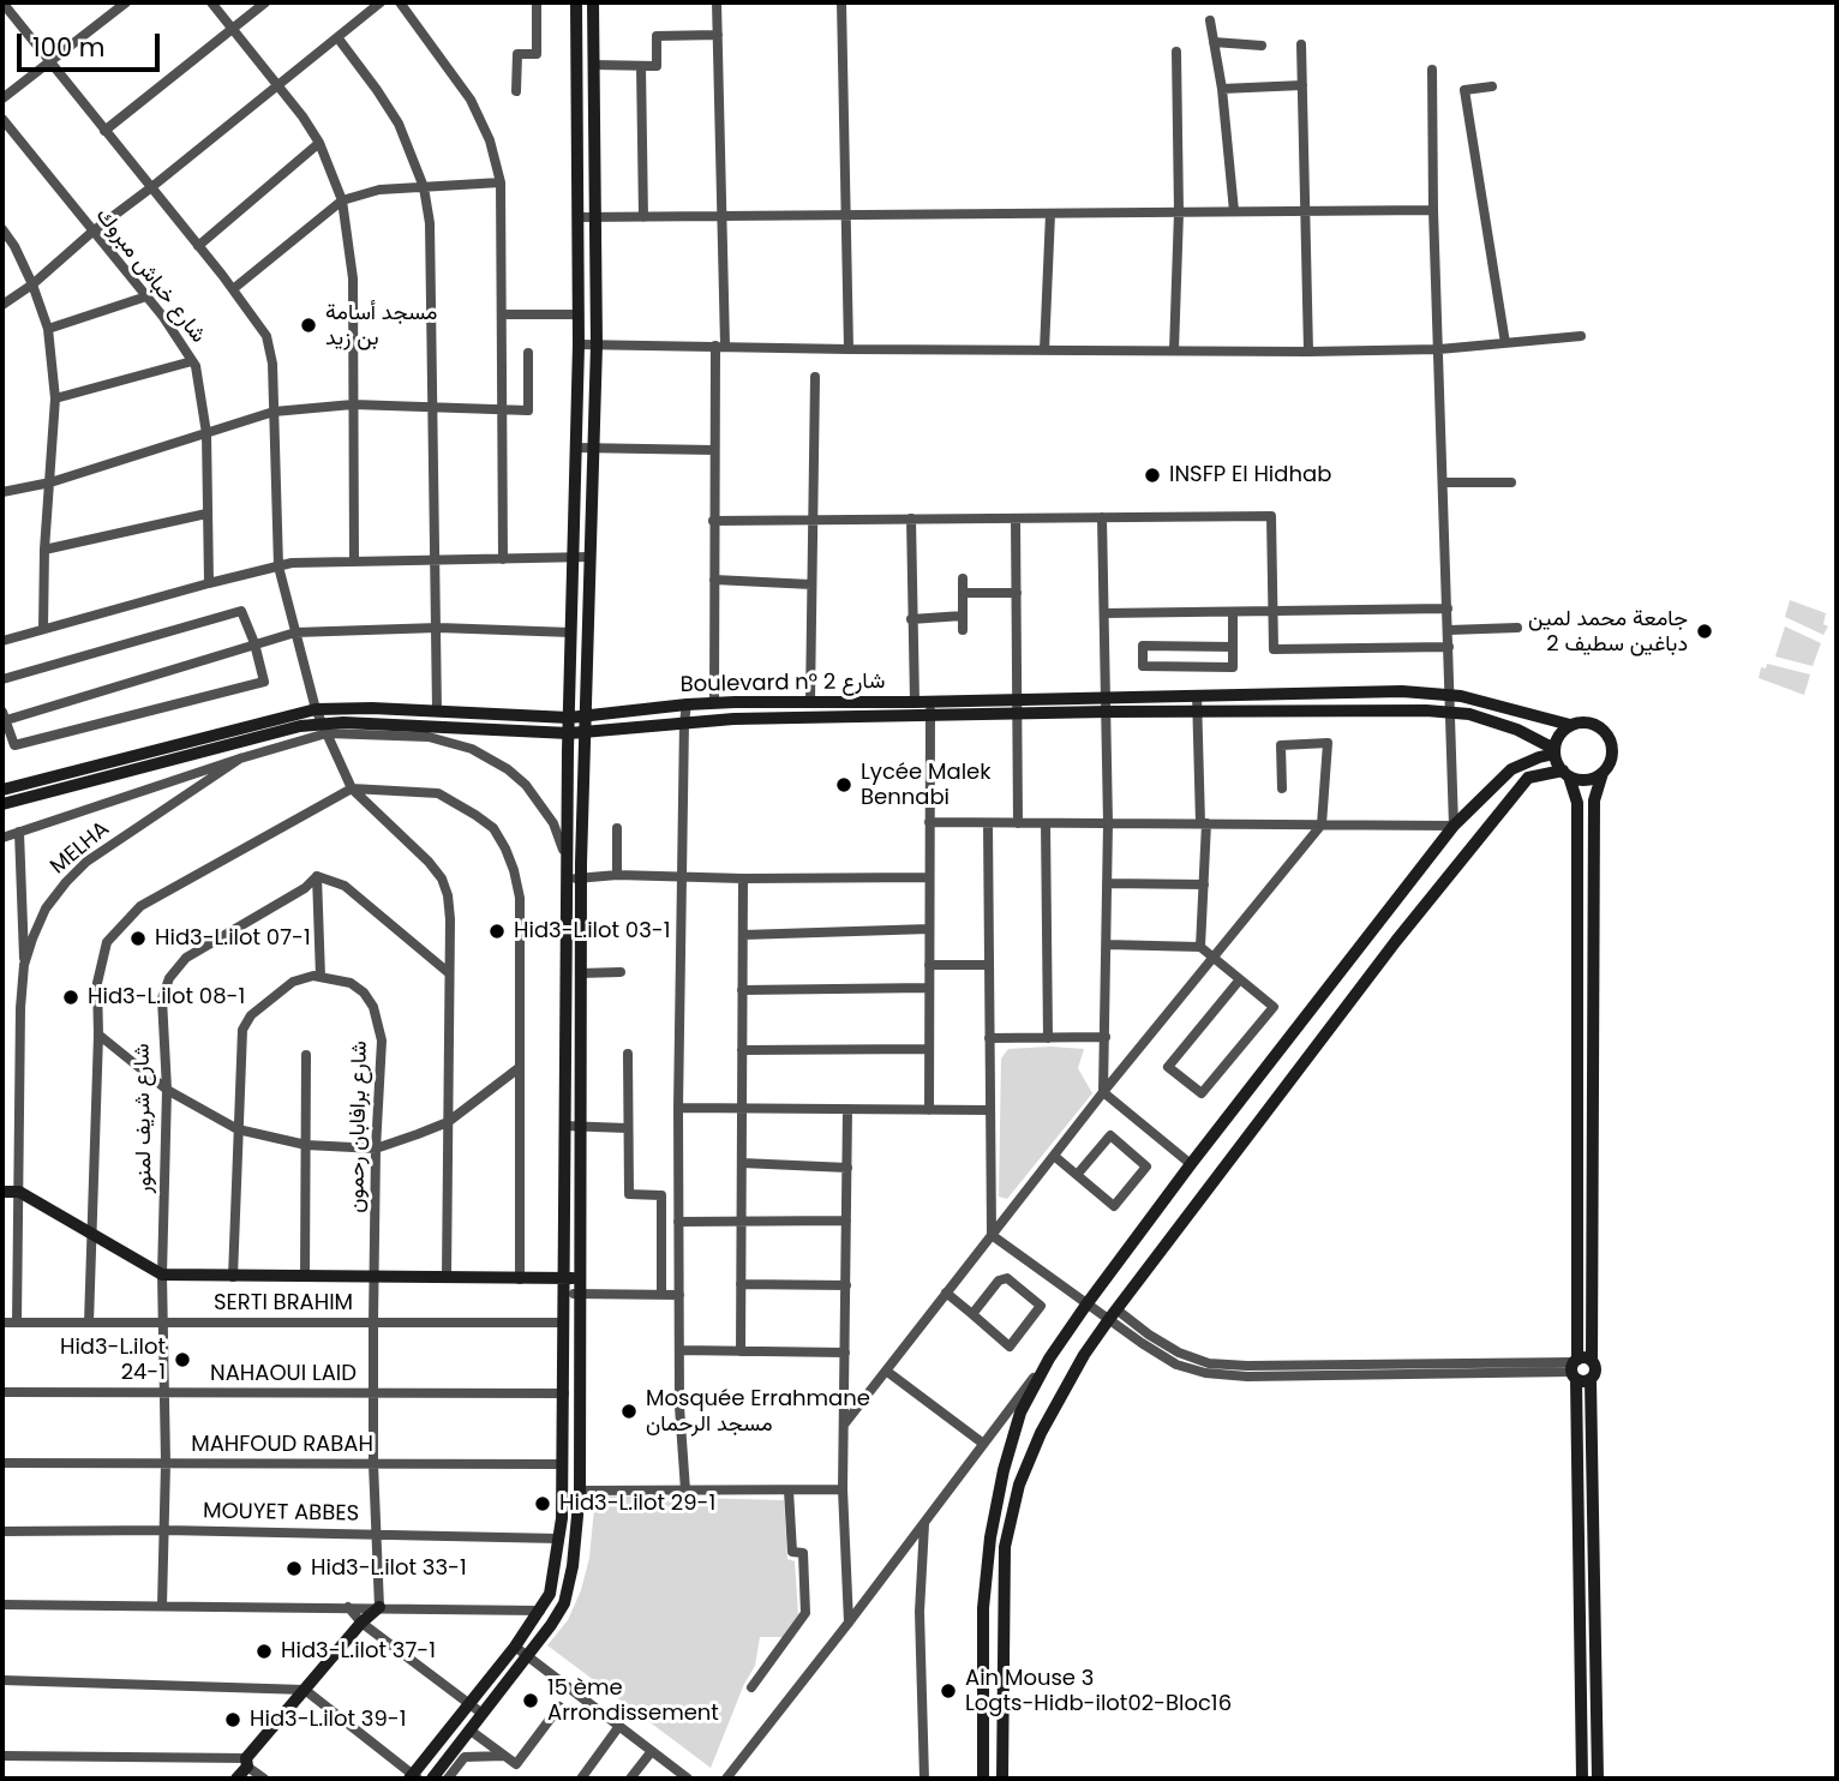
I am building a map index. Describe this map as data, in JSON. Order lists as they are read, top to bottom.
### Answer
{
  "streets": {
    "street": [
      "شارع خباش مبروك",
      "Boulevard n° شارع 2",
      "MELHA",
      "شارع شريف لمنور",
      "شارع برافابان رحمون",
      "SERTI BRAHIM",
      "NAHAOUI LAID",
      "MAHFOUD RABAH",
      "MOUYET ABBES"
    ]
  },
  "crossings": [
    ["MELHA", "SERTI BRAHIM"],
    ["شارع شريف لمنور", "SERTI BRAHIM"],
    ["شارع شريف لمنور", "NAHAOUI LAID"],
    ["شارع شريف لمنور", "MAHFOUD RABAH"],
    ["شارع شريف لمنور", "MOUYET ABBES"],
    ["شارع برافابان رحمون", "SERTI BRAHIM"],
    ["شارع برافابان رحمون", "NAHAOUI LAID"],
    ["شارع برافابان رحمون", "MAHFOUD RABAH"],
    ["شارع برافابان رحمون", "MOUYET ABBES"]
  ],
  "places": [
    "مسجد أسامة بن زيد",
    "INSFP El Hidhab",
    "جامعة محمد لمين دباغين سطيف 2",
    "Lycée Malek Bennabi",
    "Hid3-L.ilot 03-1",
    "Hid3-L.ilot 07-1",
    "Hid3-L.ilot 08-1",
    "Hid3-L.ilot 24-1",
    "Mosquée Errahmane مسجد الرحمان",
    "Hid3-L.ilot 29-1",
    "Hid3-L.ilot 33-1",
    "Hid3-L.ilot 37-1",
    "Ain Mouse 3 Logts-Hidb-ilot02-Bloc16",
    "15 ème Arrondissement",
    "Hid3-L.ilot 39-1"
  ],
  "scale_bar": "100 m"
}
